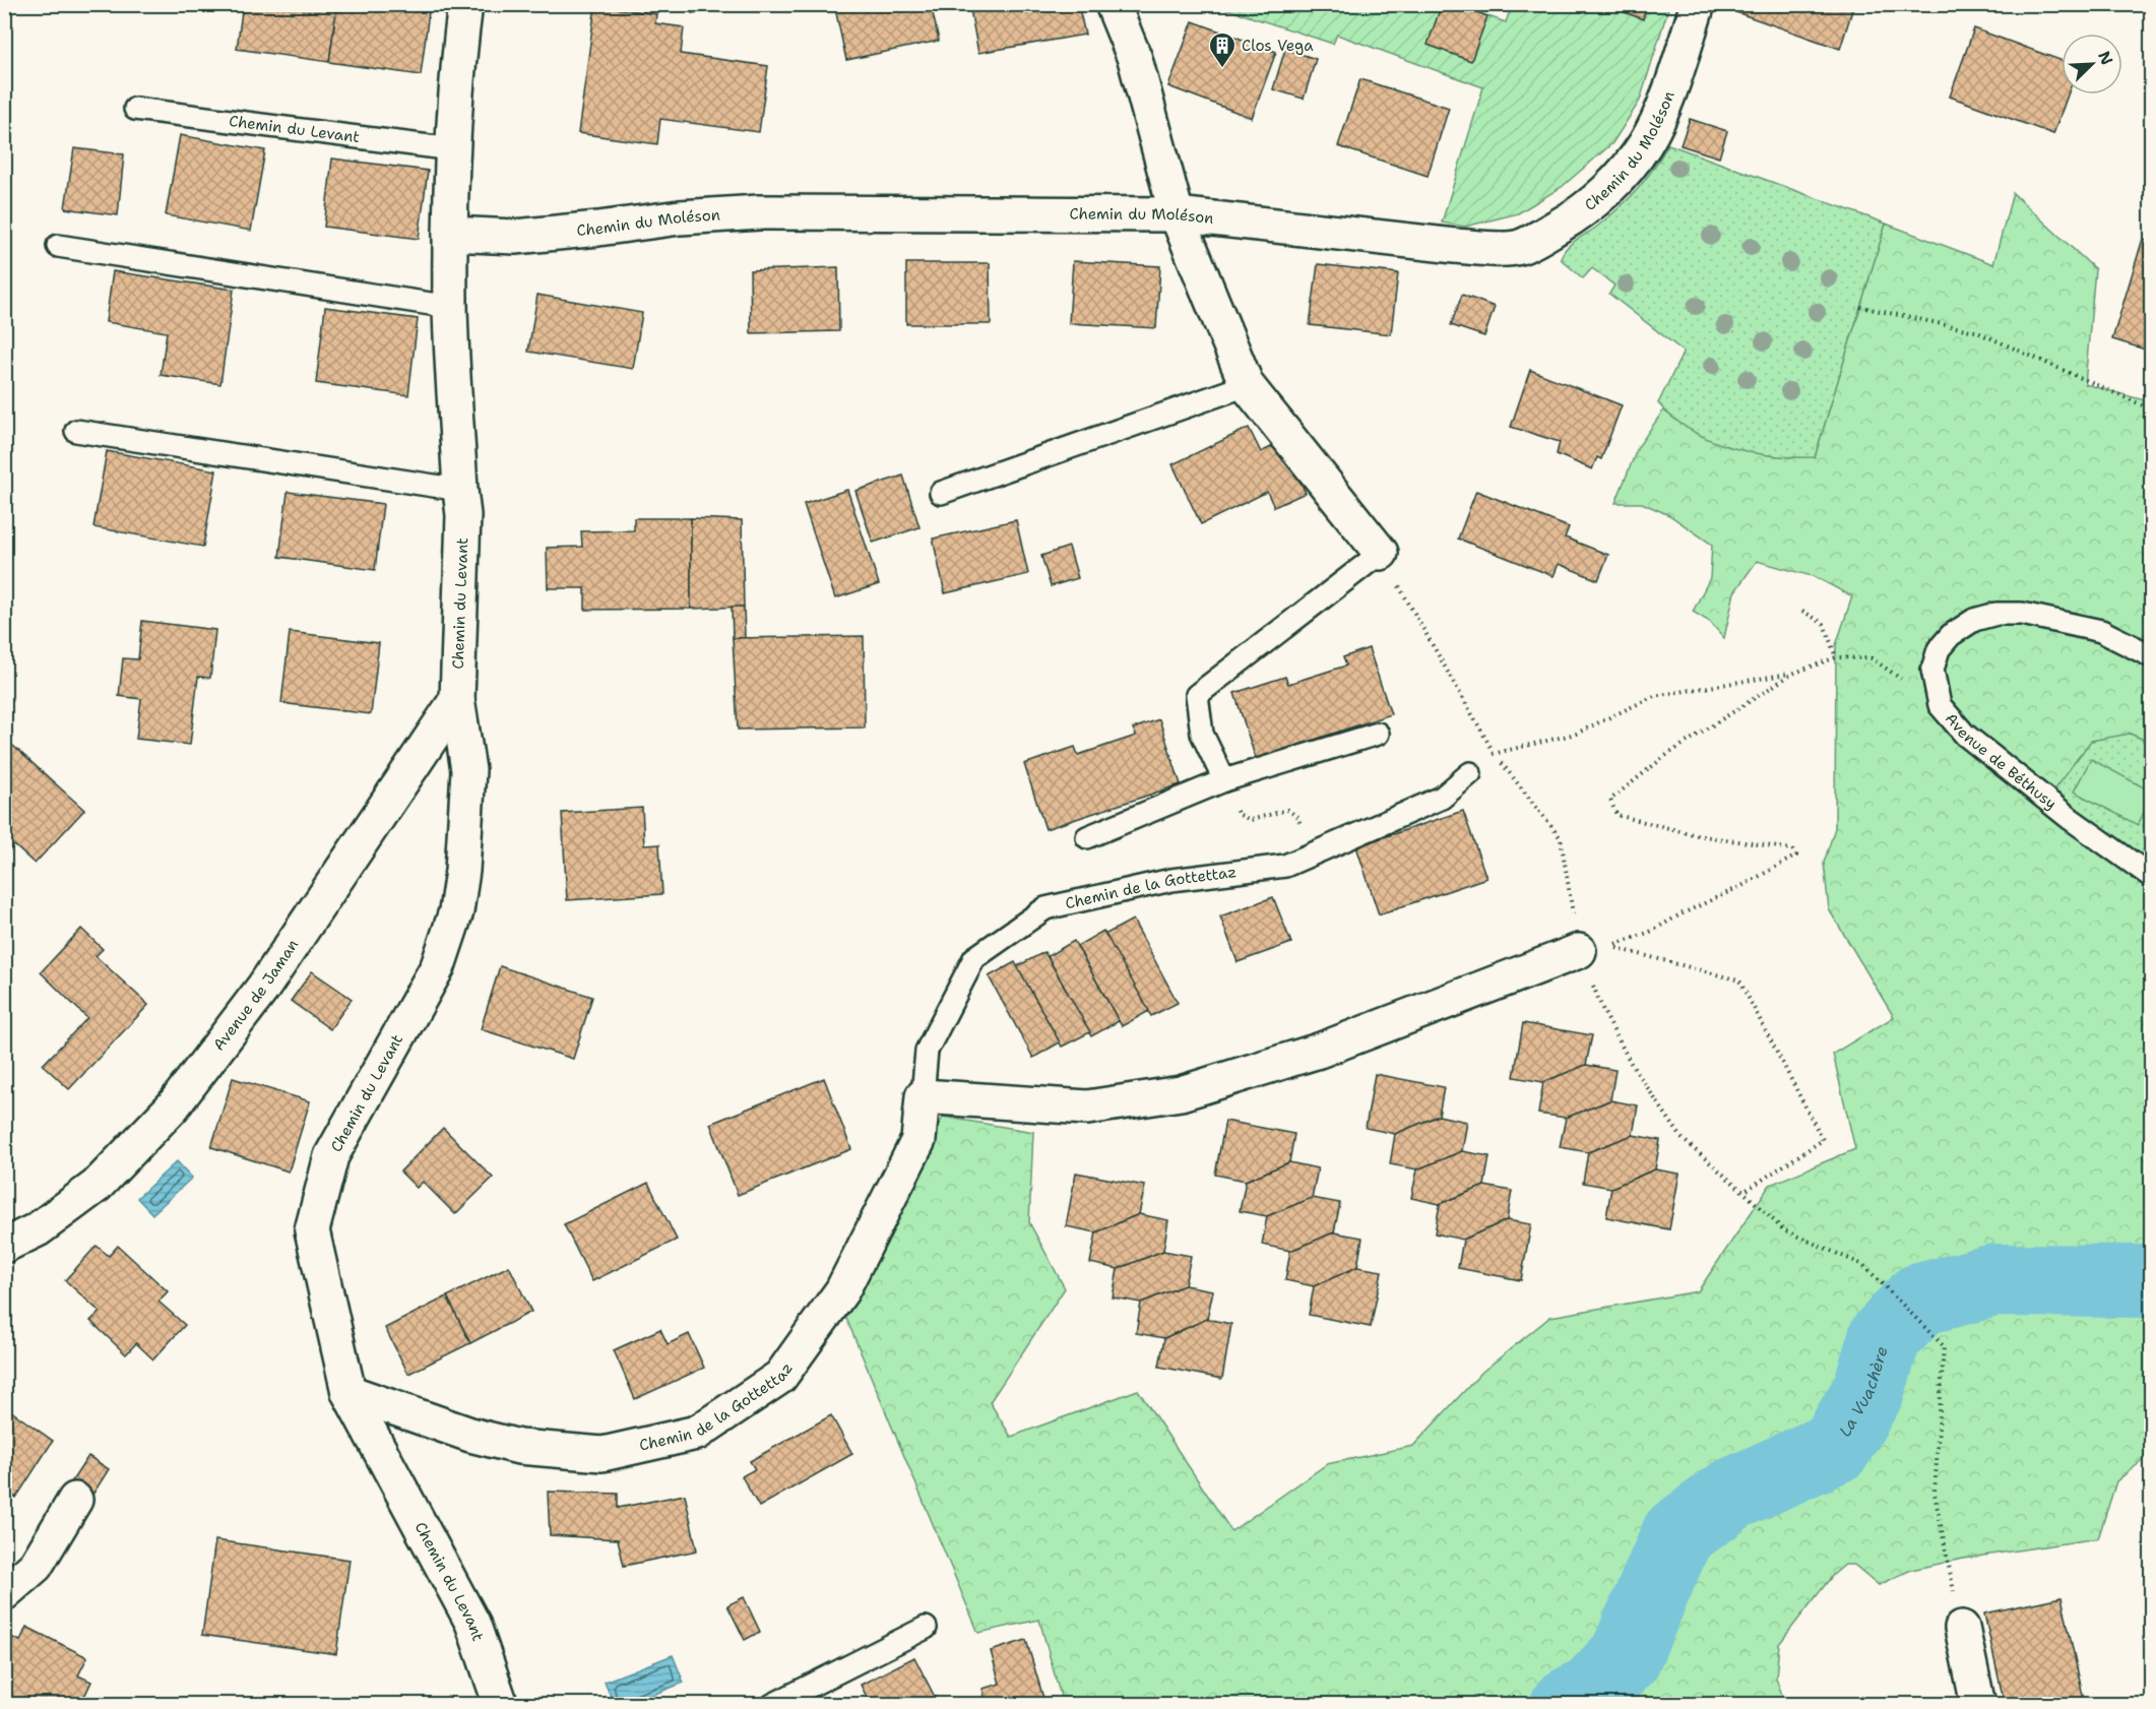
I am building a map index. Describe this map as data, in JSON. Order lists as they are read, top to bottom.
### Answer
{
  "streets": {
    "street": [
      "Chemin du Levant",
      "Chemin du Moléson",
      "Chemin de la Gottettaz",
      "Avenue de Jaman"
    ],
    "lane": ["Avenue de Béthusy"]
  },
  "crossings": [
    ["Chemin du Levant", "Chemin du Moléson"],
    ["Chemin du Levant", "Chemin de la Gottettaz"],
    ["Chemin du Levant", "Avenue de Jaman"]
  ],
  "water": ["La Vuachère"],
  "places": {
    "building": ["Clos Vega"]
  },
  "north": "top right"
}
